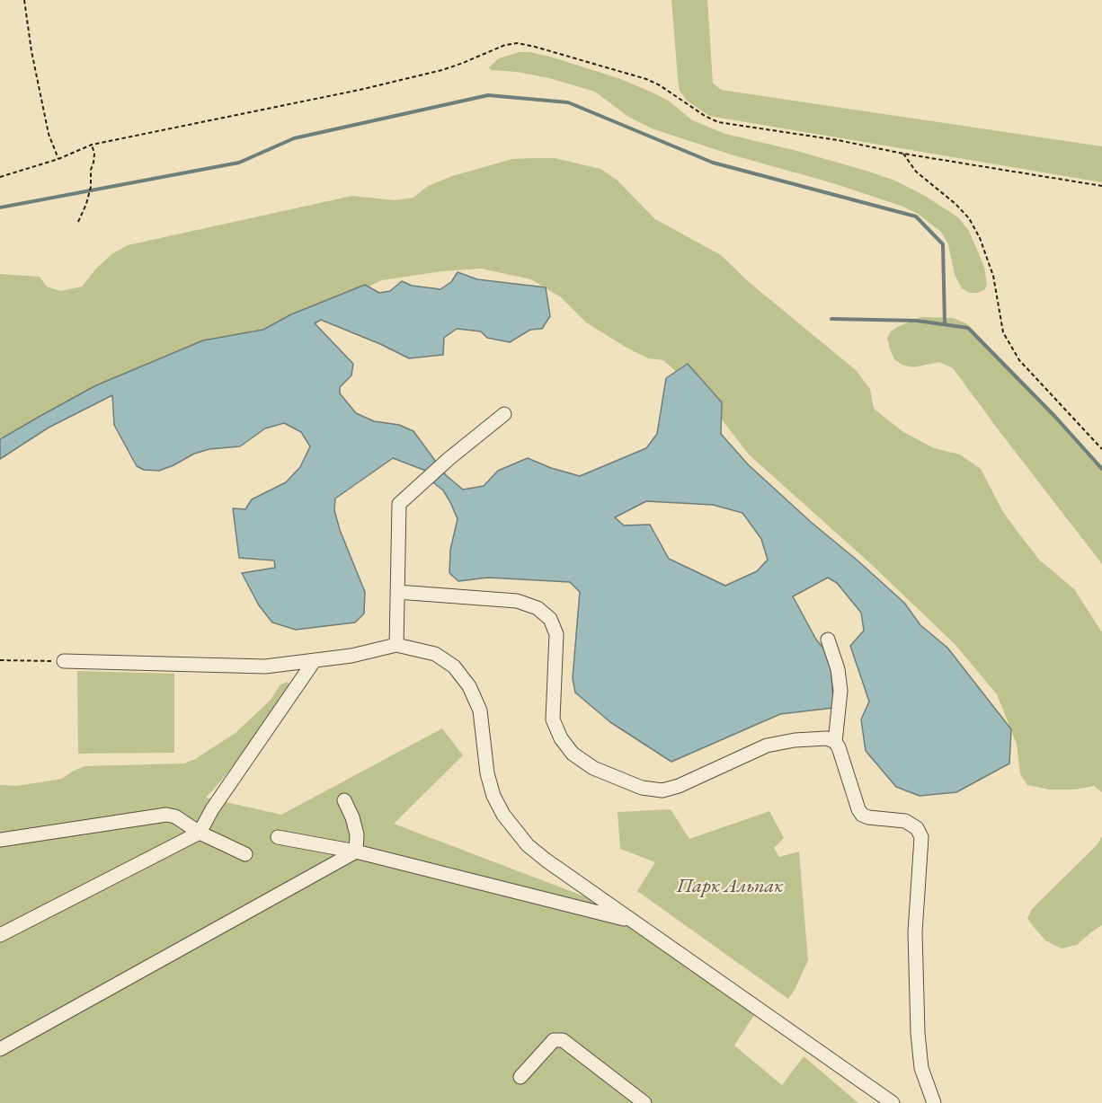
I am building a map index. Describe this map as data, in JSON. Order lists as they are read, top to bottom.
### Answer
{
  "parks": ["Парк Альпак"]
}
